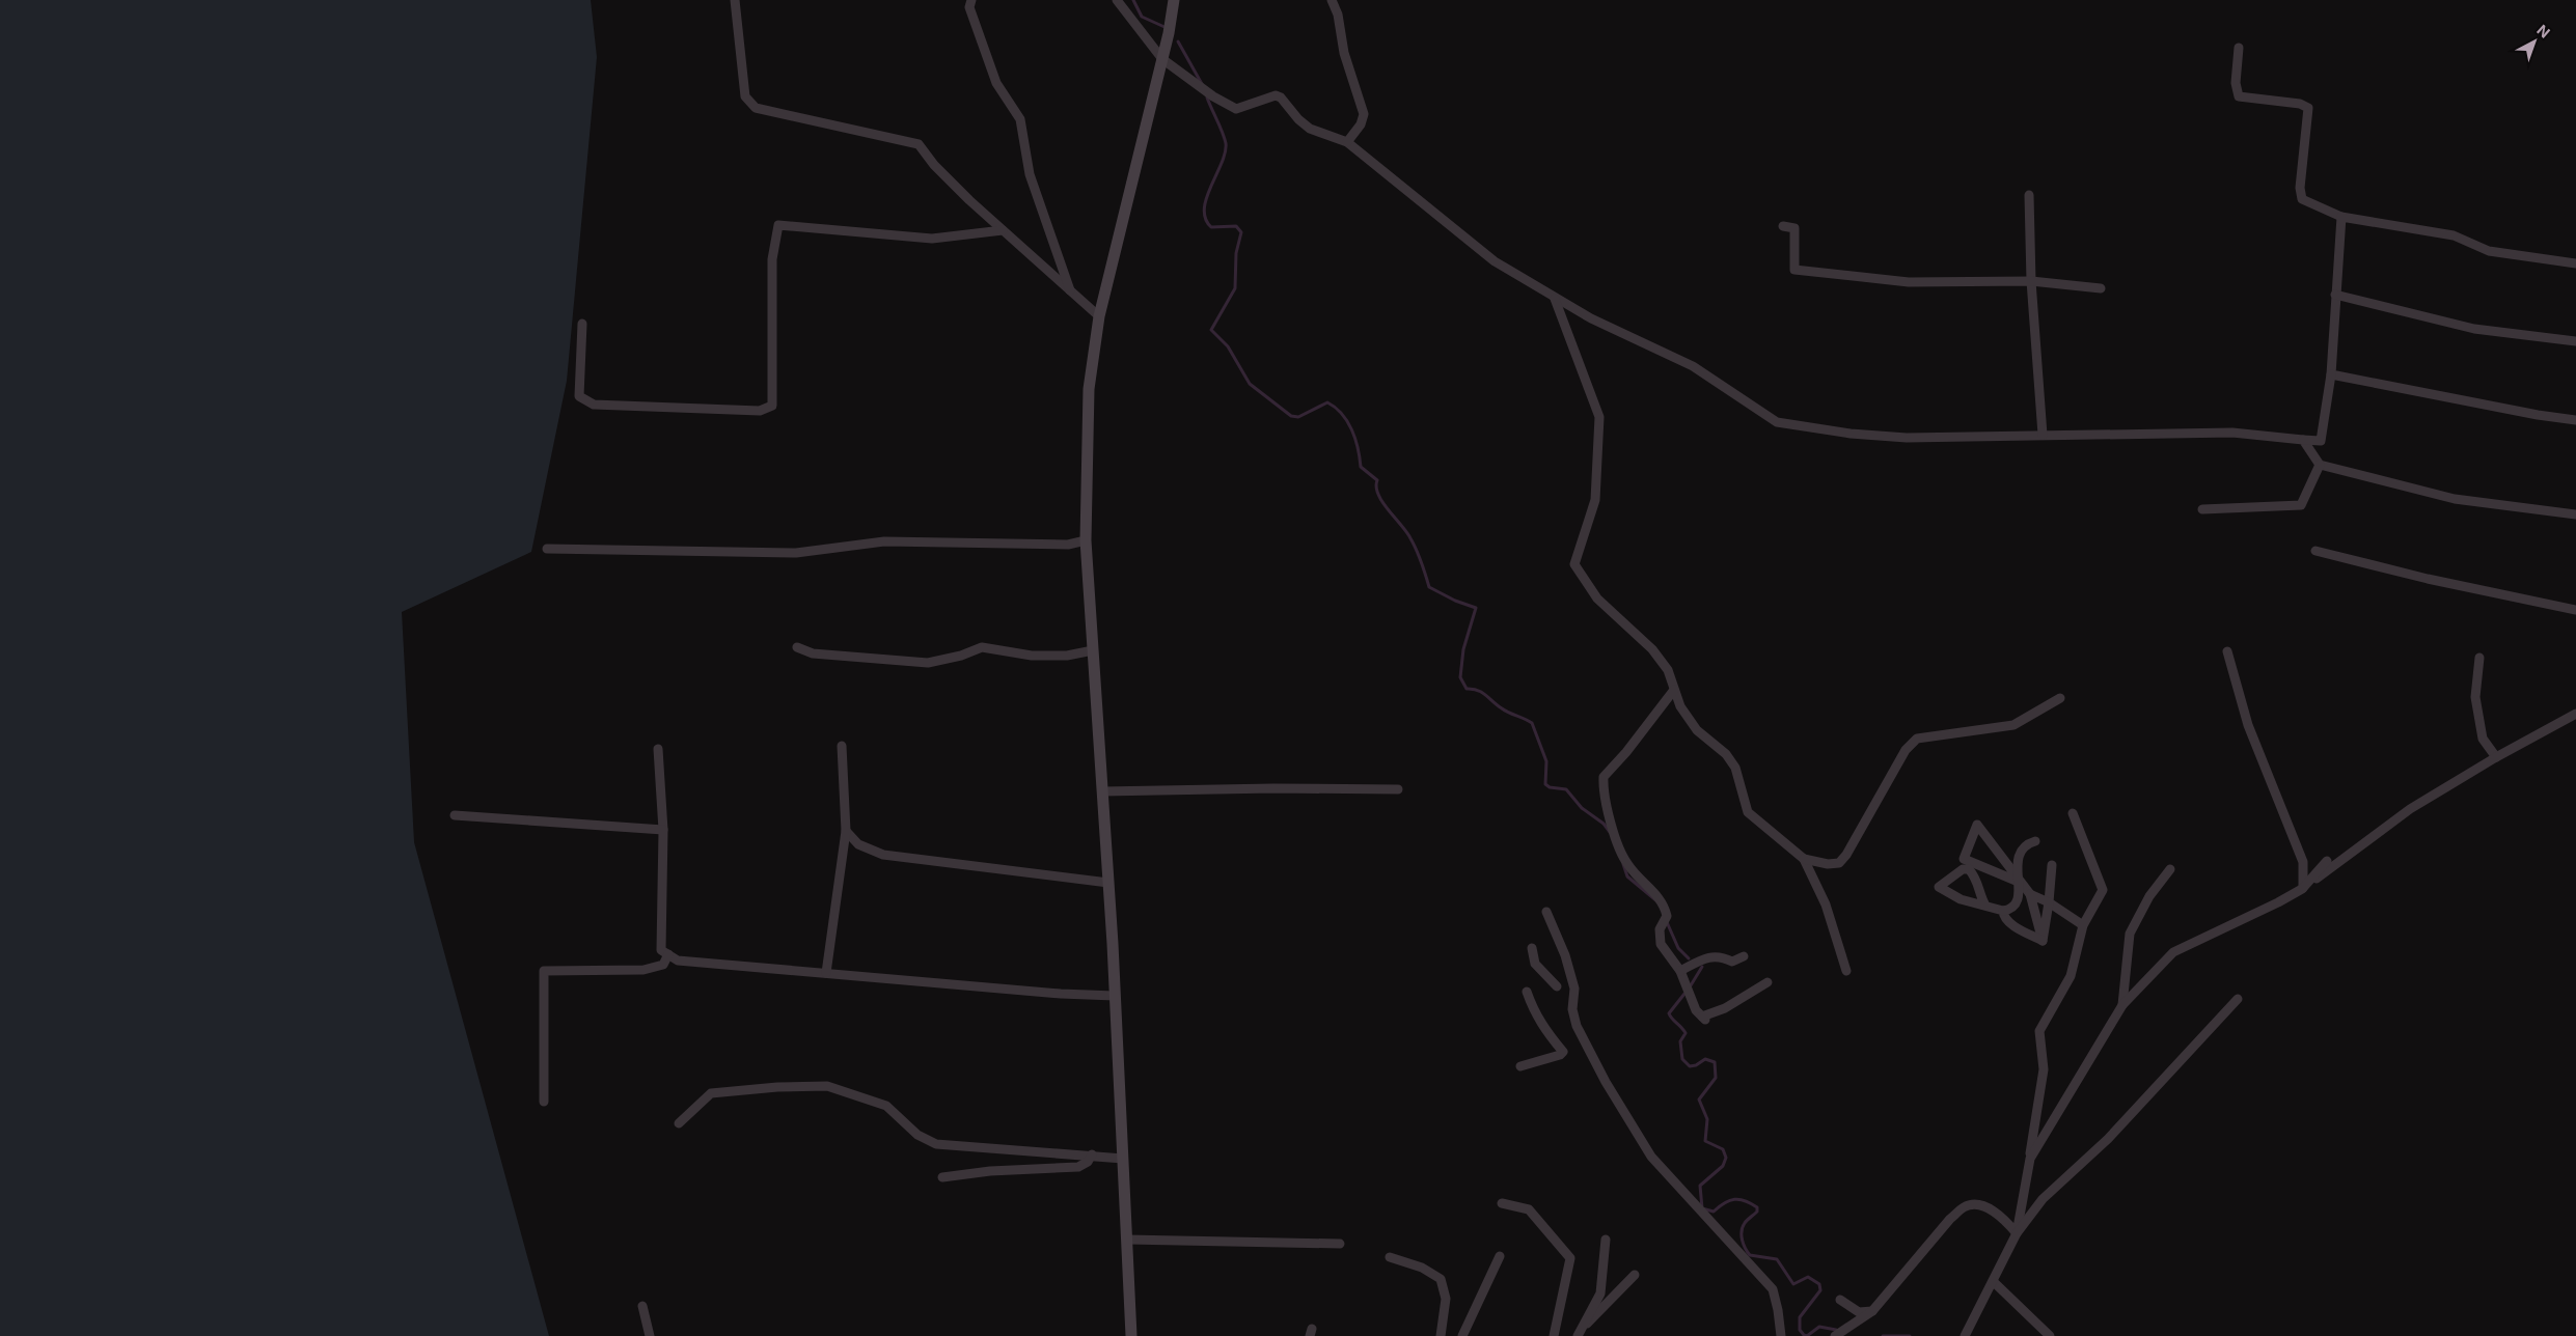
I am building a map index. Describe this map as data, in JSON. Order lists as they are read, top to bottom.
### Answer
{
  "north": "top right"
}
